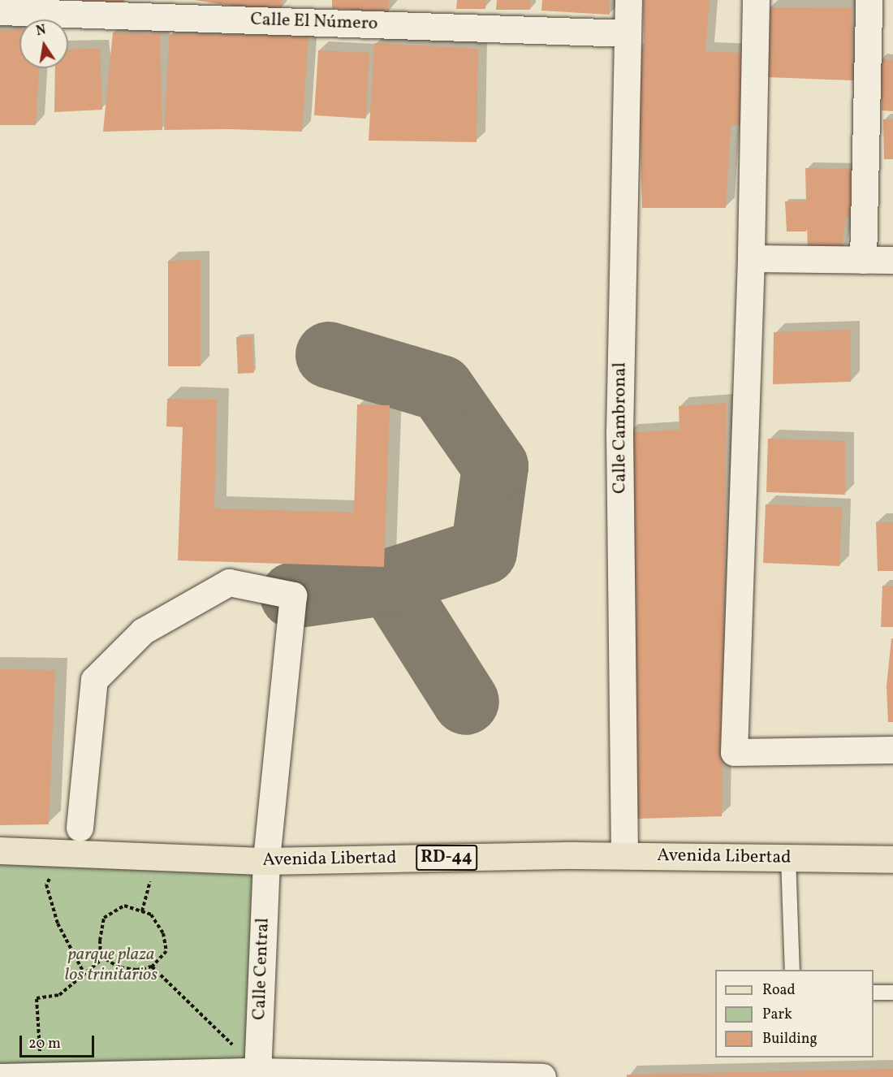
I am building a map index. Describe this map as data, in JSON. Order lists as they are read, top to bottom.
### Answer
{
  "streets": {
    "main road": ["Avenida Libertad", "RD-44"],
    "street": ["Calle El Número", "Calle Cambronal", "Calle Central"]
  },
  "crossings": [
    ["Calle El Número", "Calle Cambronal"],
    ["Calle Cambronal", "Avenida Libertad"],
    ["Avenida Libertad", "Calle Central"]
  ],
  "parks": ["parque plaza los trinitarios"],
  "legend": ["Road", "Park", "Building"],
  "scale_bar": "20 m",
  "north": "top"
}
